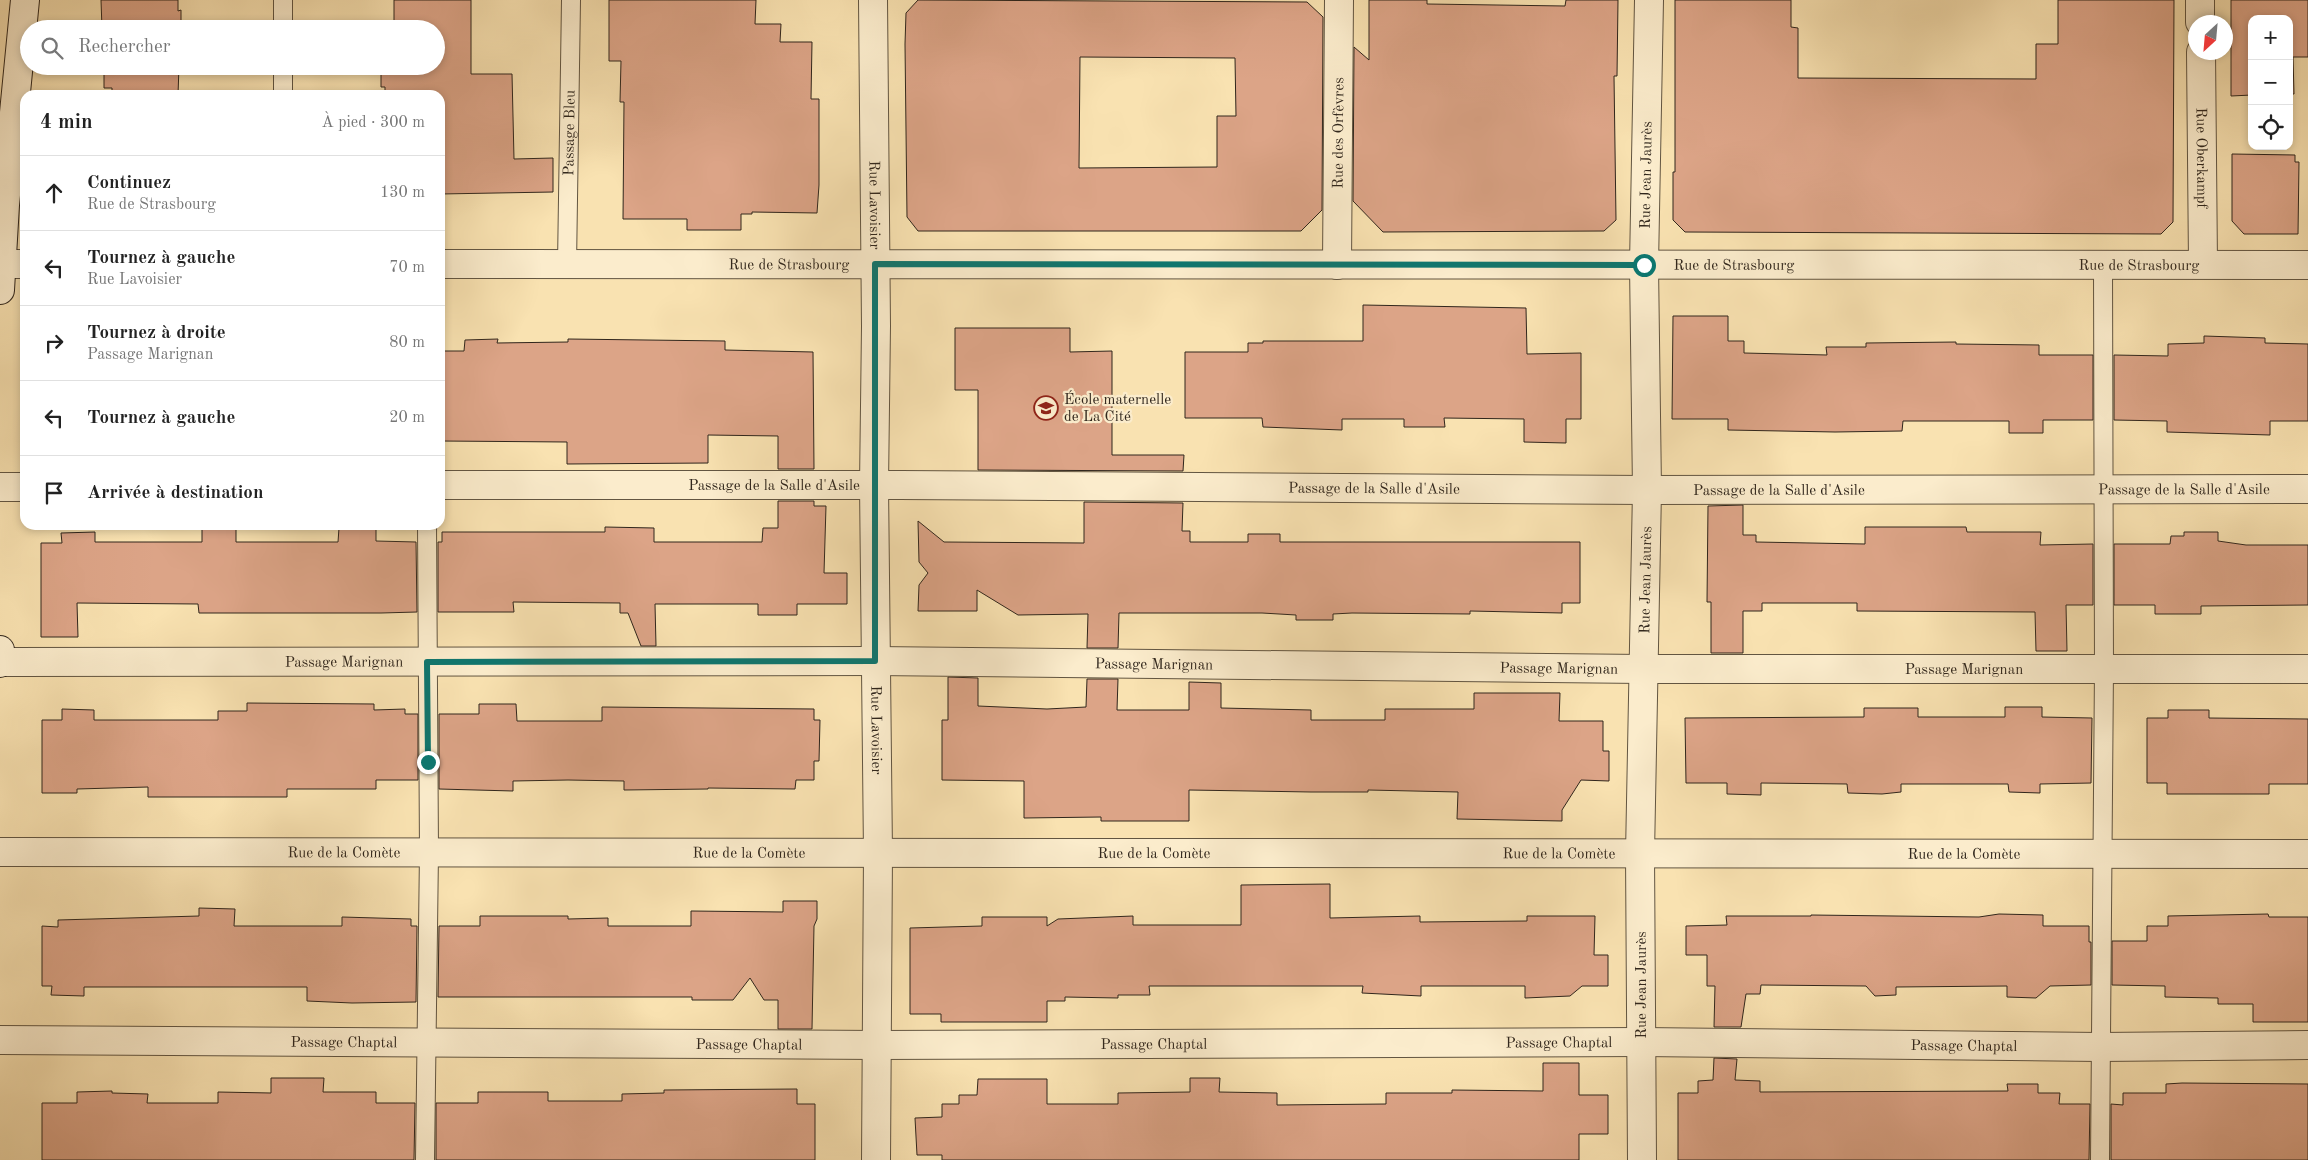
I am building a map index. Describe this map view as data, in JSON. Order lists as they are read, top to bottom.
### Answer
{
  "streets": {
    "street": [
      "Rue des Orfèvres",
      "Rue Oberkampf",
      "Rue Jean Jaurès",
      "Rue Lavoisier",
      "Rue de Strasbourg",
      "Passage de la Salle d'Asile",
      "Passage Marignan",
      "Rue de la Comète",
      "Passage Chaptal"
    ],
    "lane": ["Passage Bleu"]
  },
  "crossings": [
    ["Passage Bleu", "Rue de Strasbourg"],
    ["Rue des Orfèvres", "Rue de Strasbourg"],
    ["Rue Oberkampf", "Rue de Strasbourg"],
    ["Rue Jean Jaurès", "Rue de Strasbourg"],
    ["Rue Jean Jaurès", "Passage de la Salle d'Asile"],
    ["Rue Jean Jaurès", "Passage Marignan"],
    ["Rue Jean Jaurès", "Rue de la Comète"],
    ["Rue Jean Jaurès", "Passage Chaptal"],
    ["Rue Lavoisier", "Rue de Strasbourg"],
    ["Rue Lavoisier", "Passage de la Salle d'Asile"],
    ["Rue Lavoisier", "Passage Marignan"],
    ["Rue Lavoisier", "Rue de la Comète"],
    ["Rue Lavoisier", "Passage Chaptal"]
  ],
  "places": {
    "school or university": ["École maternelle de La Cité"]
  },
  "north": "bottom left",
  "page": {
    "map_buttons": ["+", "−"],
    "search": "Rechercher",
    "heading": ["4 min", "À pied · 300 m"],
    "list": [
      ["Continuez", "Rue de Strasbourg", "130 m"],
      ["Tournez à gauche", "Rue Lavoisier", "70 m"],
      ["Tournez à droite", "Passage Marignan", "80 m"],
      ["Tournez à gauche", "20 m"],
      "Arrivée à destination"
    ]
  }
}
